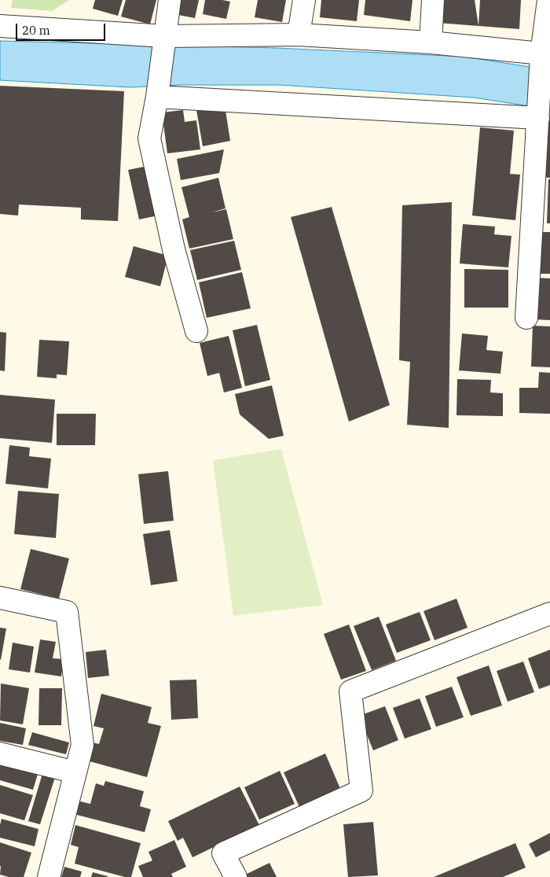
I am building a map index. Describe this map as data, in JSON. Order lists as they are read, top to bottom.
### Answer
{
  "scale_bar": "20 m"
}
